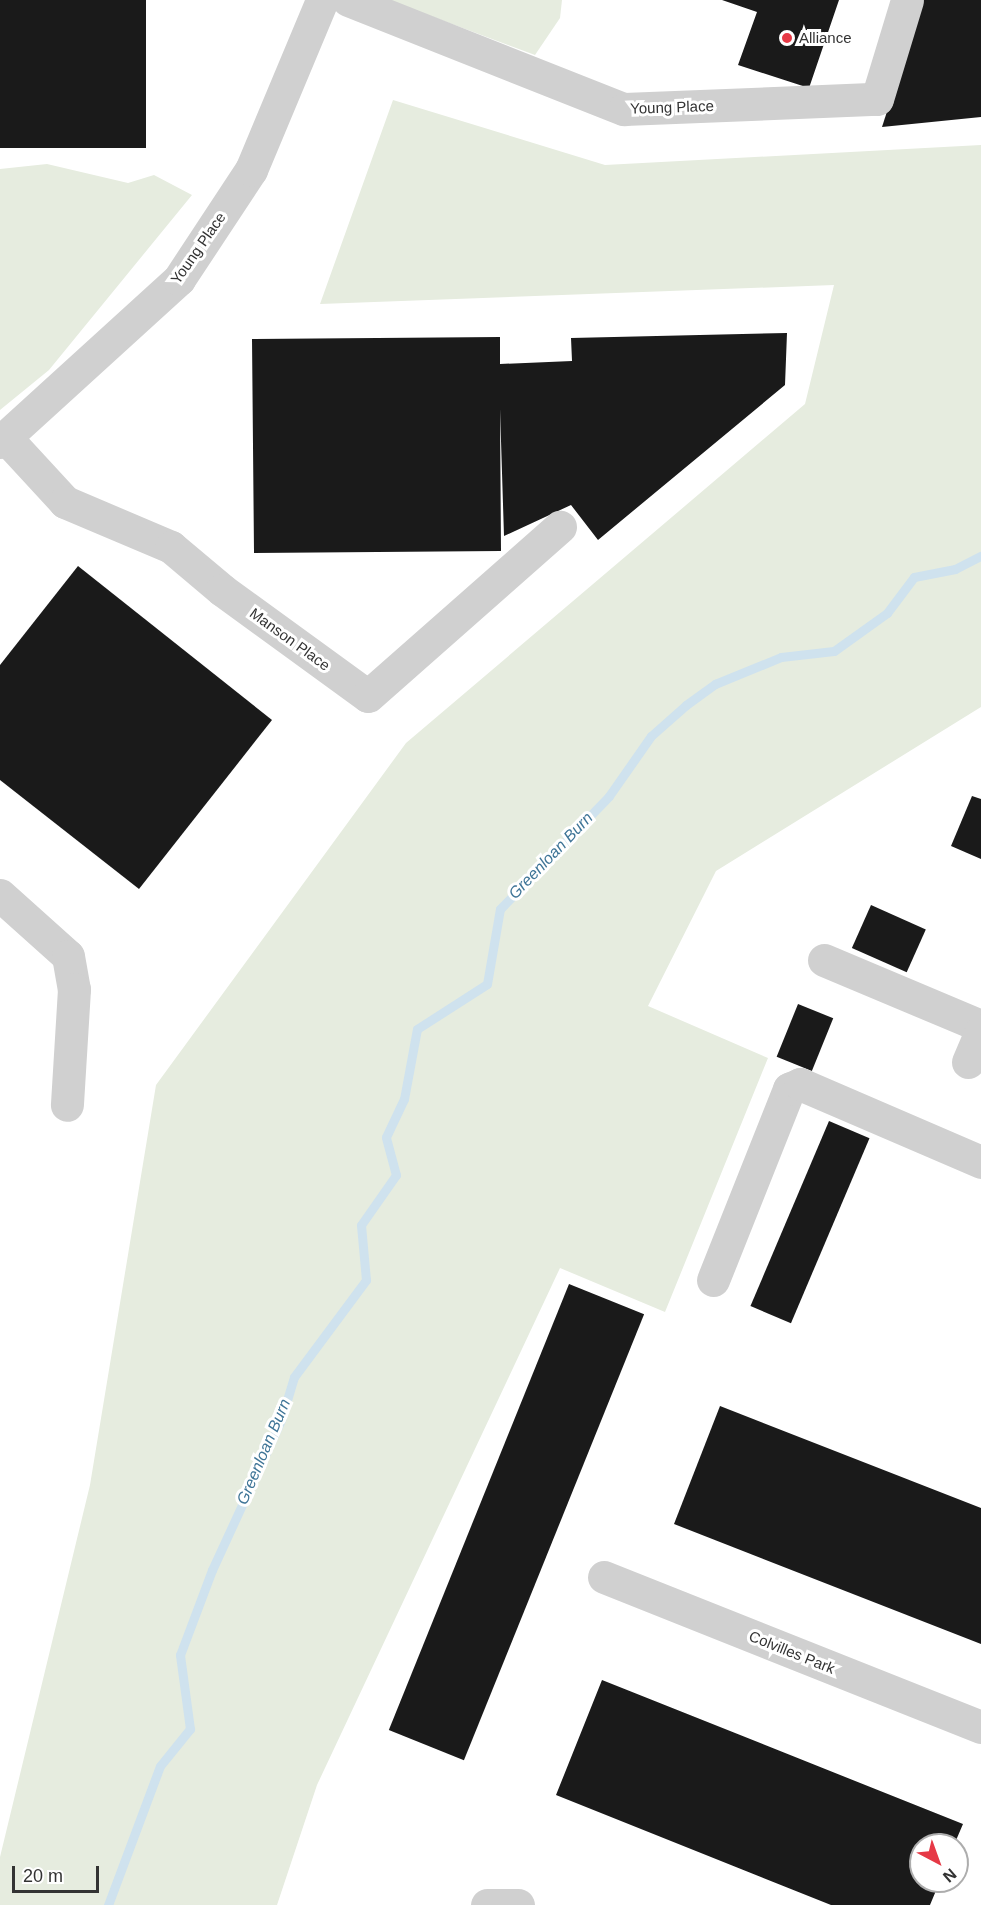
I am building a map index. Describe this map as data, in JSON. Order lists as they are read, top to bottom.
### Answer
{
  "streets": {
    "street": ["Young Place", "Manson Place", "Colvilles Park"]
  },
  "crossings": [
    ["Young Place", "Manson Place"]
  ],
  "water": ["Greenloan Burn"],
  "places": ["Alliance"],
  "scale_bar": "20 m",
  "north": "bottom right"
}
